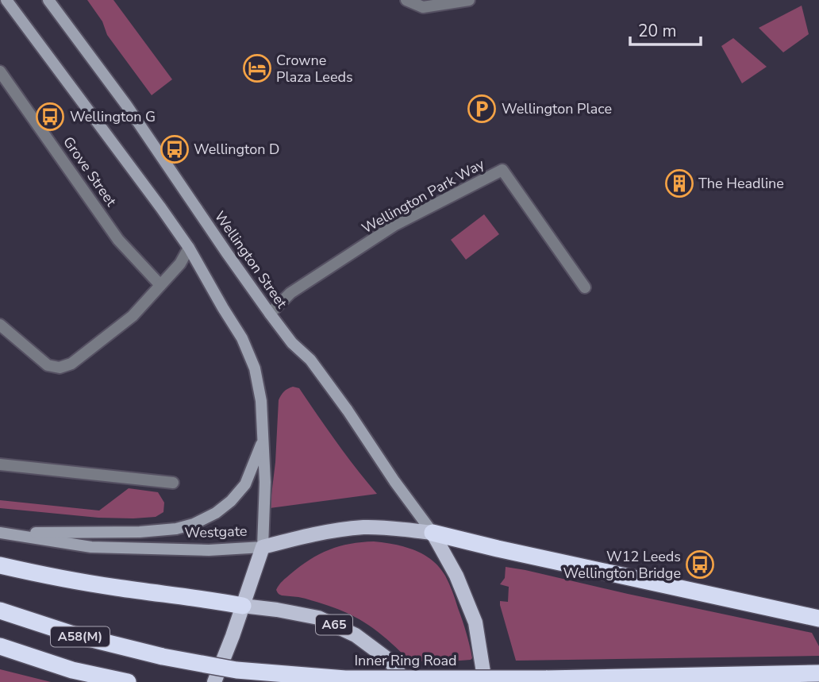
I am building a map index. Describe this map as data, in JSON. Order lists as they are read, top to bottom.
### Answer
{
  "streets": {
    "highway": ["A58(M)", "Inner Ring Road"],
    "main road": ["Westgate", "A65"],
    "street": ["Grove Street", "Wellington Park Way", "Wellington Street"]
  },
  "crossings": [
    ["Wellington Park Way", "Wellington Street"],
    ["Wellington Street", "Westgate"]
  ],
  "places": {
    "hotel": ["Crowne Plaza Leeds"],
    "parking": ["Wellington Place"],
    "bus stop": ["Wellington G", "Wellington D", "W12 Leeds Wellington Bridge"],
    "building": ["The Headline"]
  },
  "scale_bar": "20 m"
}
